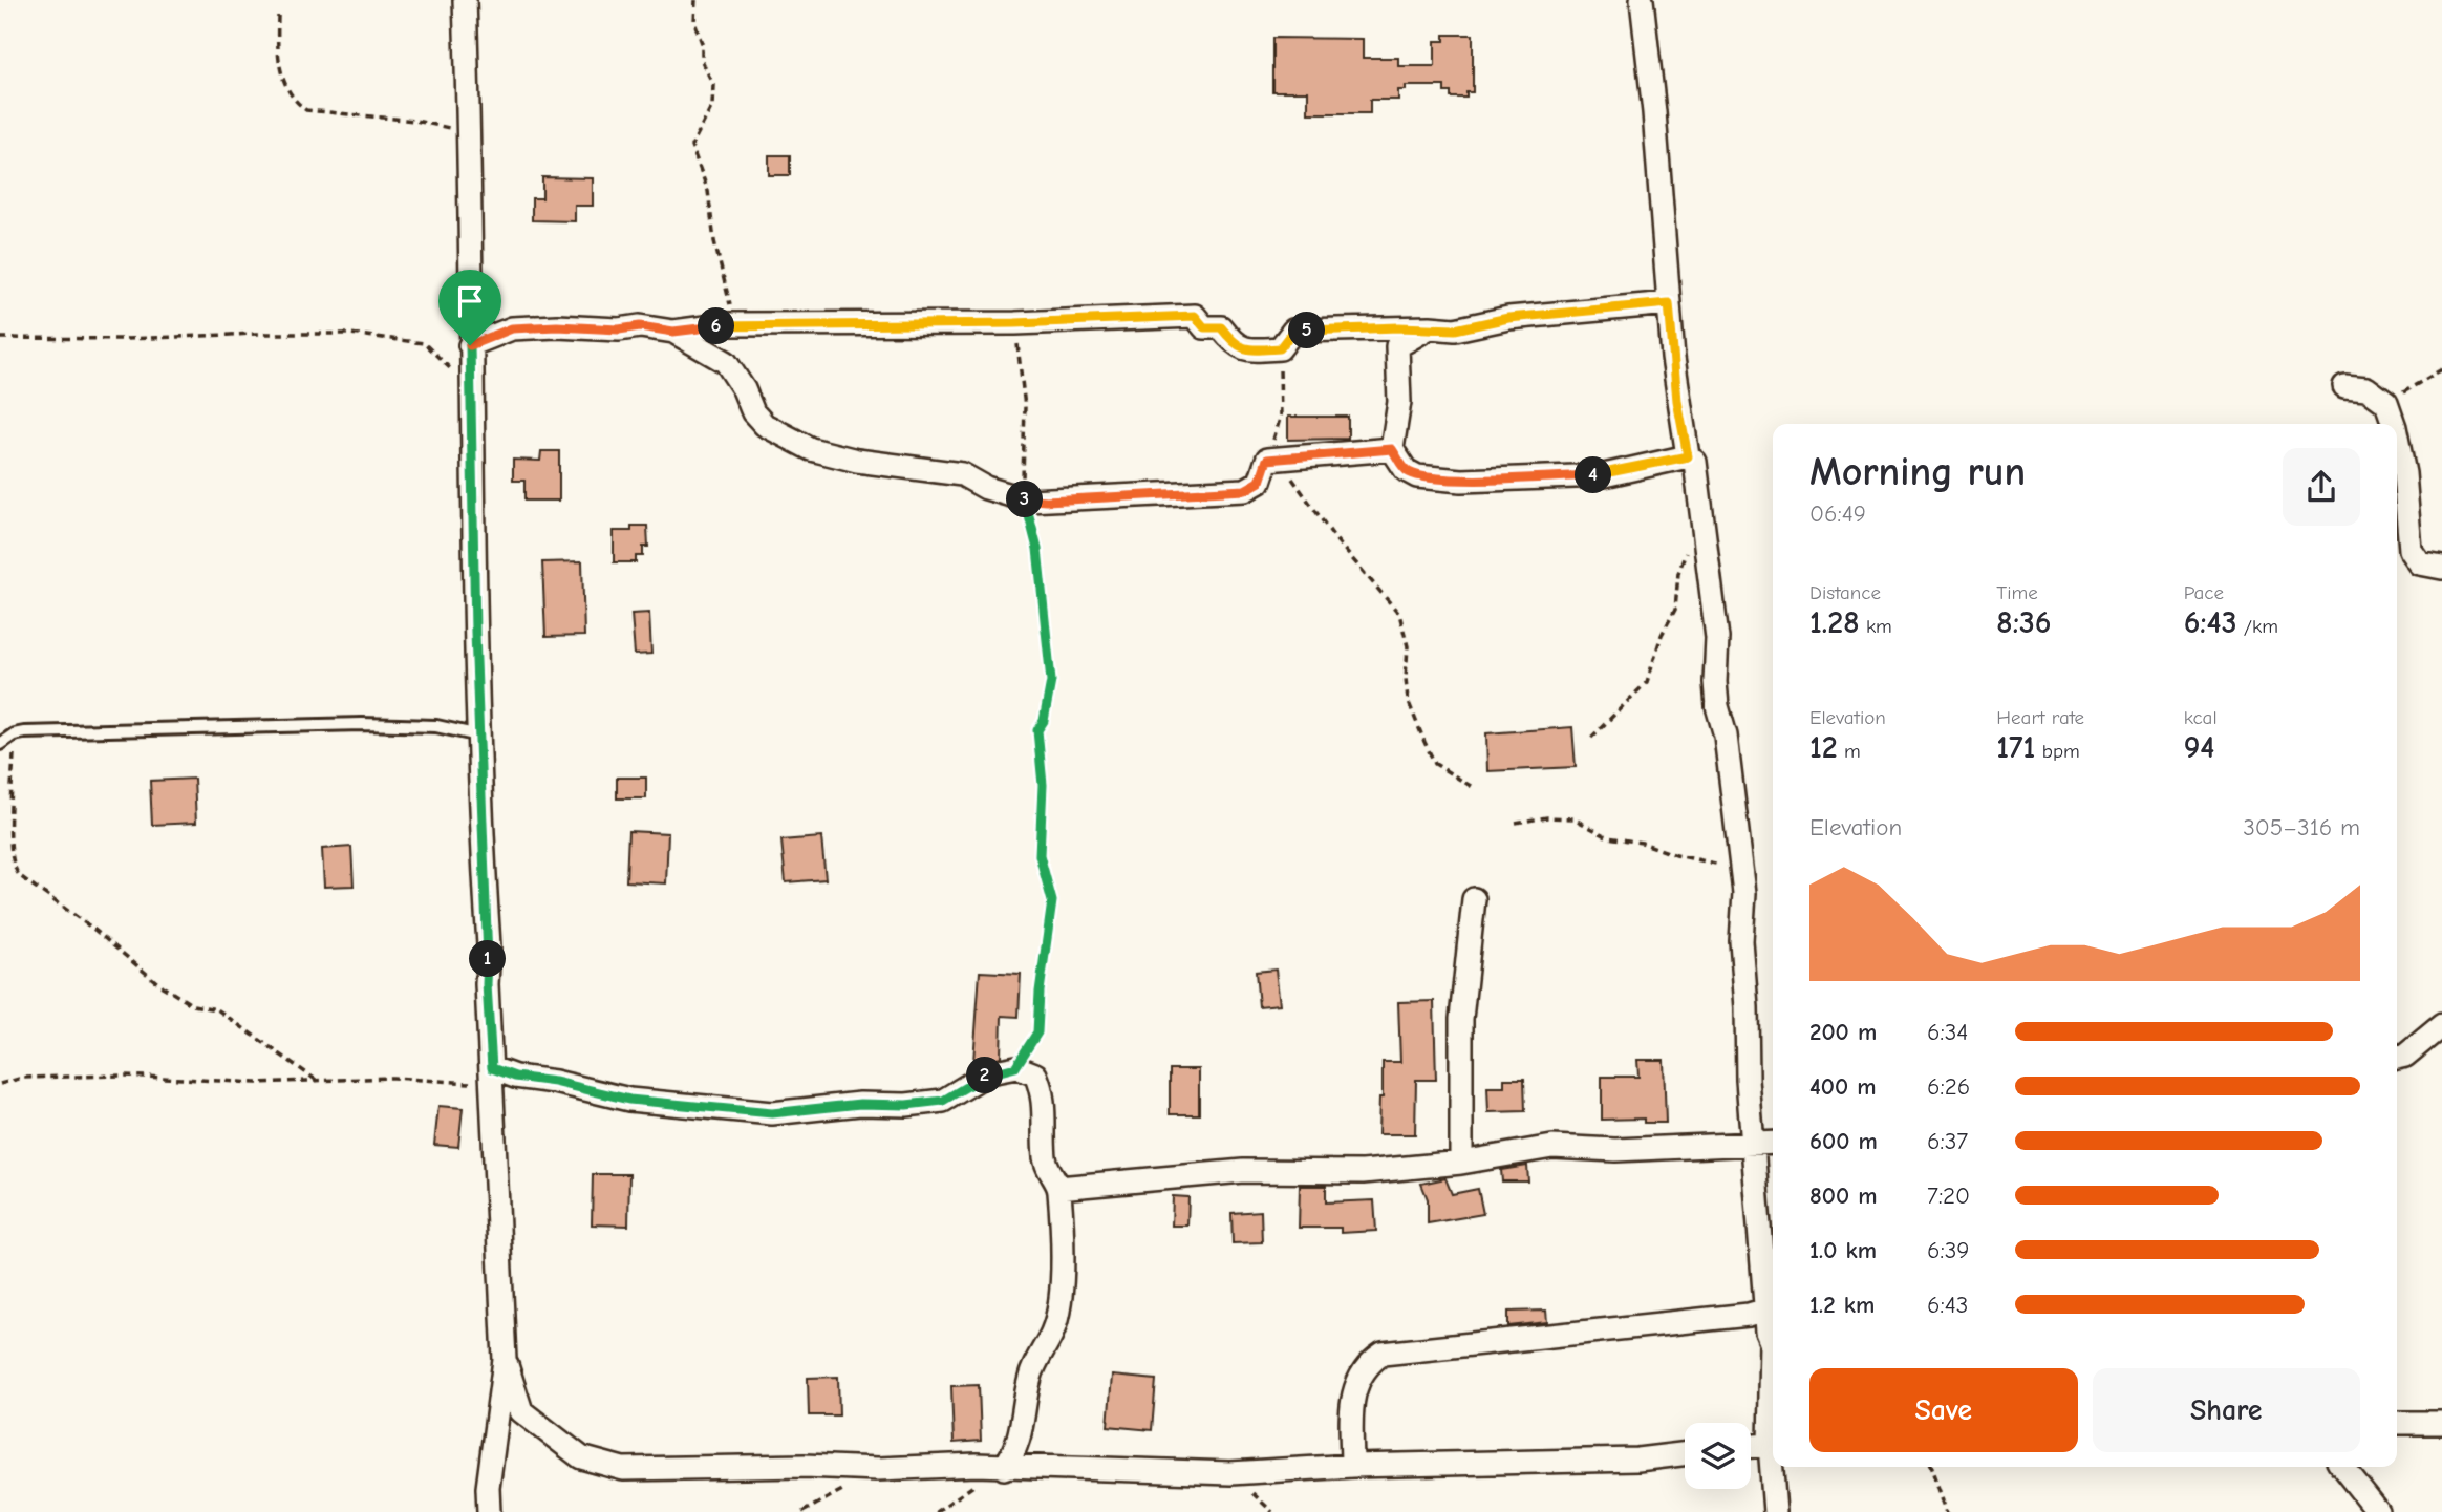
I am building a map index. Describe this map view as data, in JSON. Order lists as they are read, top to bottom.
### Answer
{
  "page": {
    "pins": [
      "6",
      "5",
      "4",
      "3",
      "1",
      "2"
    ],
    "heading": ["Morning run", "06:49"],
    "stats": [
      ["Distance", "1.28 km"],
      ["Time", "8:36"],
      ["Pace", "6:43 /km"],
      ["Elevation", "12 m"],
      ["Heart rate", "171 bpm"],
      ["kcal", "94"]
    ],
    "chart": ["Elevation", "305–316 m"],
    "list": [
      {
        "name": "200 m",
        "note": "6:34"
      },
      {
        "name": "400 m",
        "note": "6:26"
      },
      {
        "name": "600 m",
        "note": "6:37"
      },
      {
        "name": "800 m",
        "note": "7:20"
      },
      {
        "name": "1.0 km",
        "note": "6:39"
      },
      {
        "name": "1.2 km",
        "note": "6:43"
      }
    ],
    "buttons": ["Save", "Share"]
  }
}
